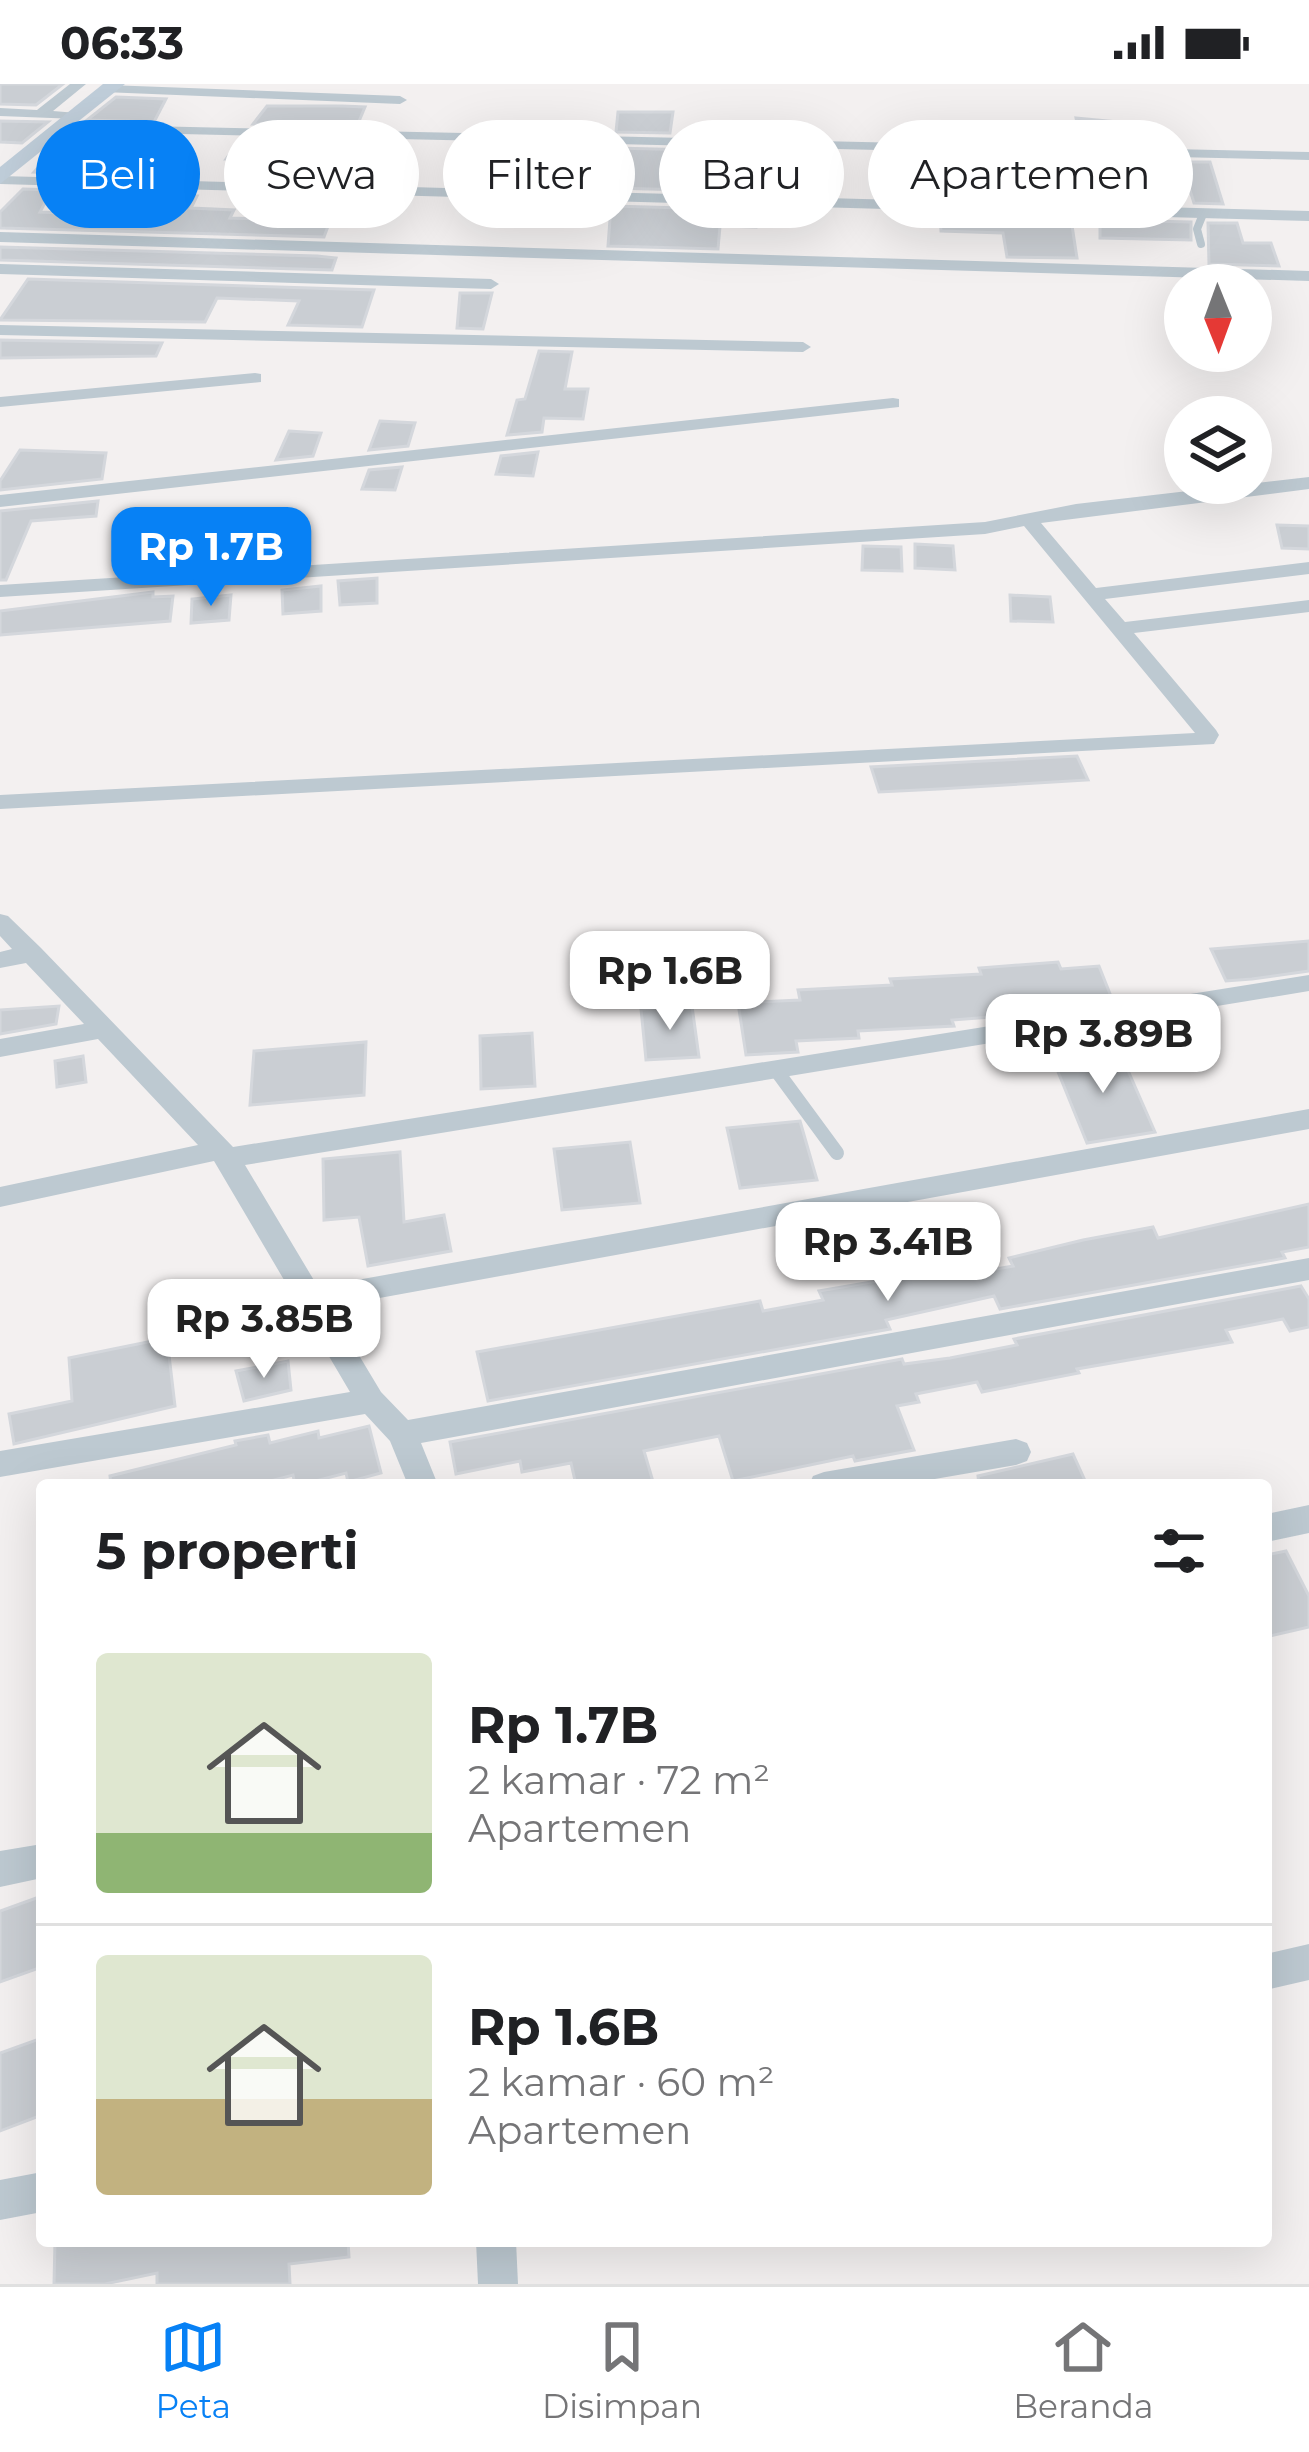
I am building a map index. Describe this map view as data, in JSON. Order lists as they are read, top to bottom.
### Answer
{
  "north": "bottom",
  "page": {
    "status": "06:33",
    "chip": [
      "Beli",
      "Sewa",
      "Filter",
      "Baru",
      "Apartemen"
    ],
    "price": [
      "Rp 1.7B",
      "Rp 1.6B",
      "Rp 3.89B",
      "Rp 3.41B",
      "Rp 3.85B"
    ],
    "heading": "5 properti",
    "list": [
      {
        "name": "Rp 1.7B",
        "note": "2 kamar · 72 m² · Apartemen"
      },
      {
        "name": "Rp 1.6B",
        "note": "2 kamar · 60 m² · Apartemen"
      }
    ],
    "tabs": ["Peta", "Disimpan", "Beranda"]
  }
}
